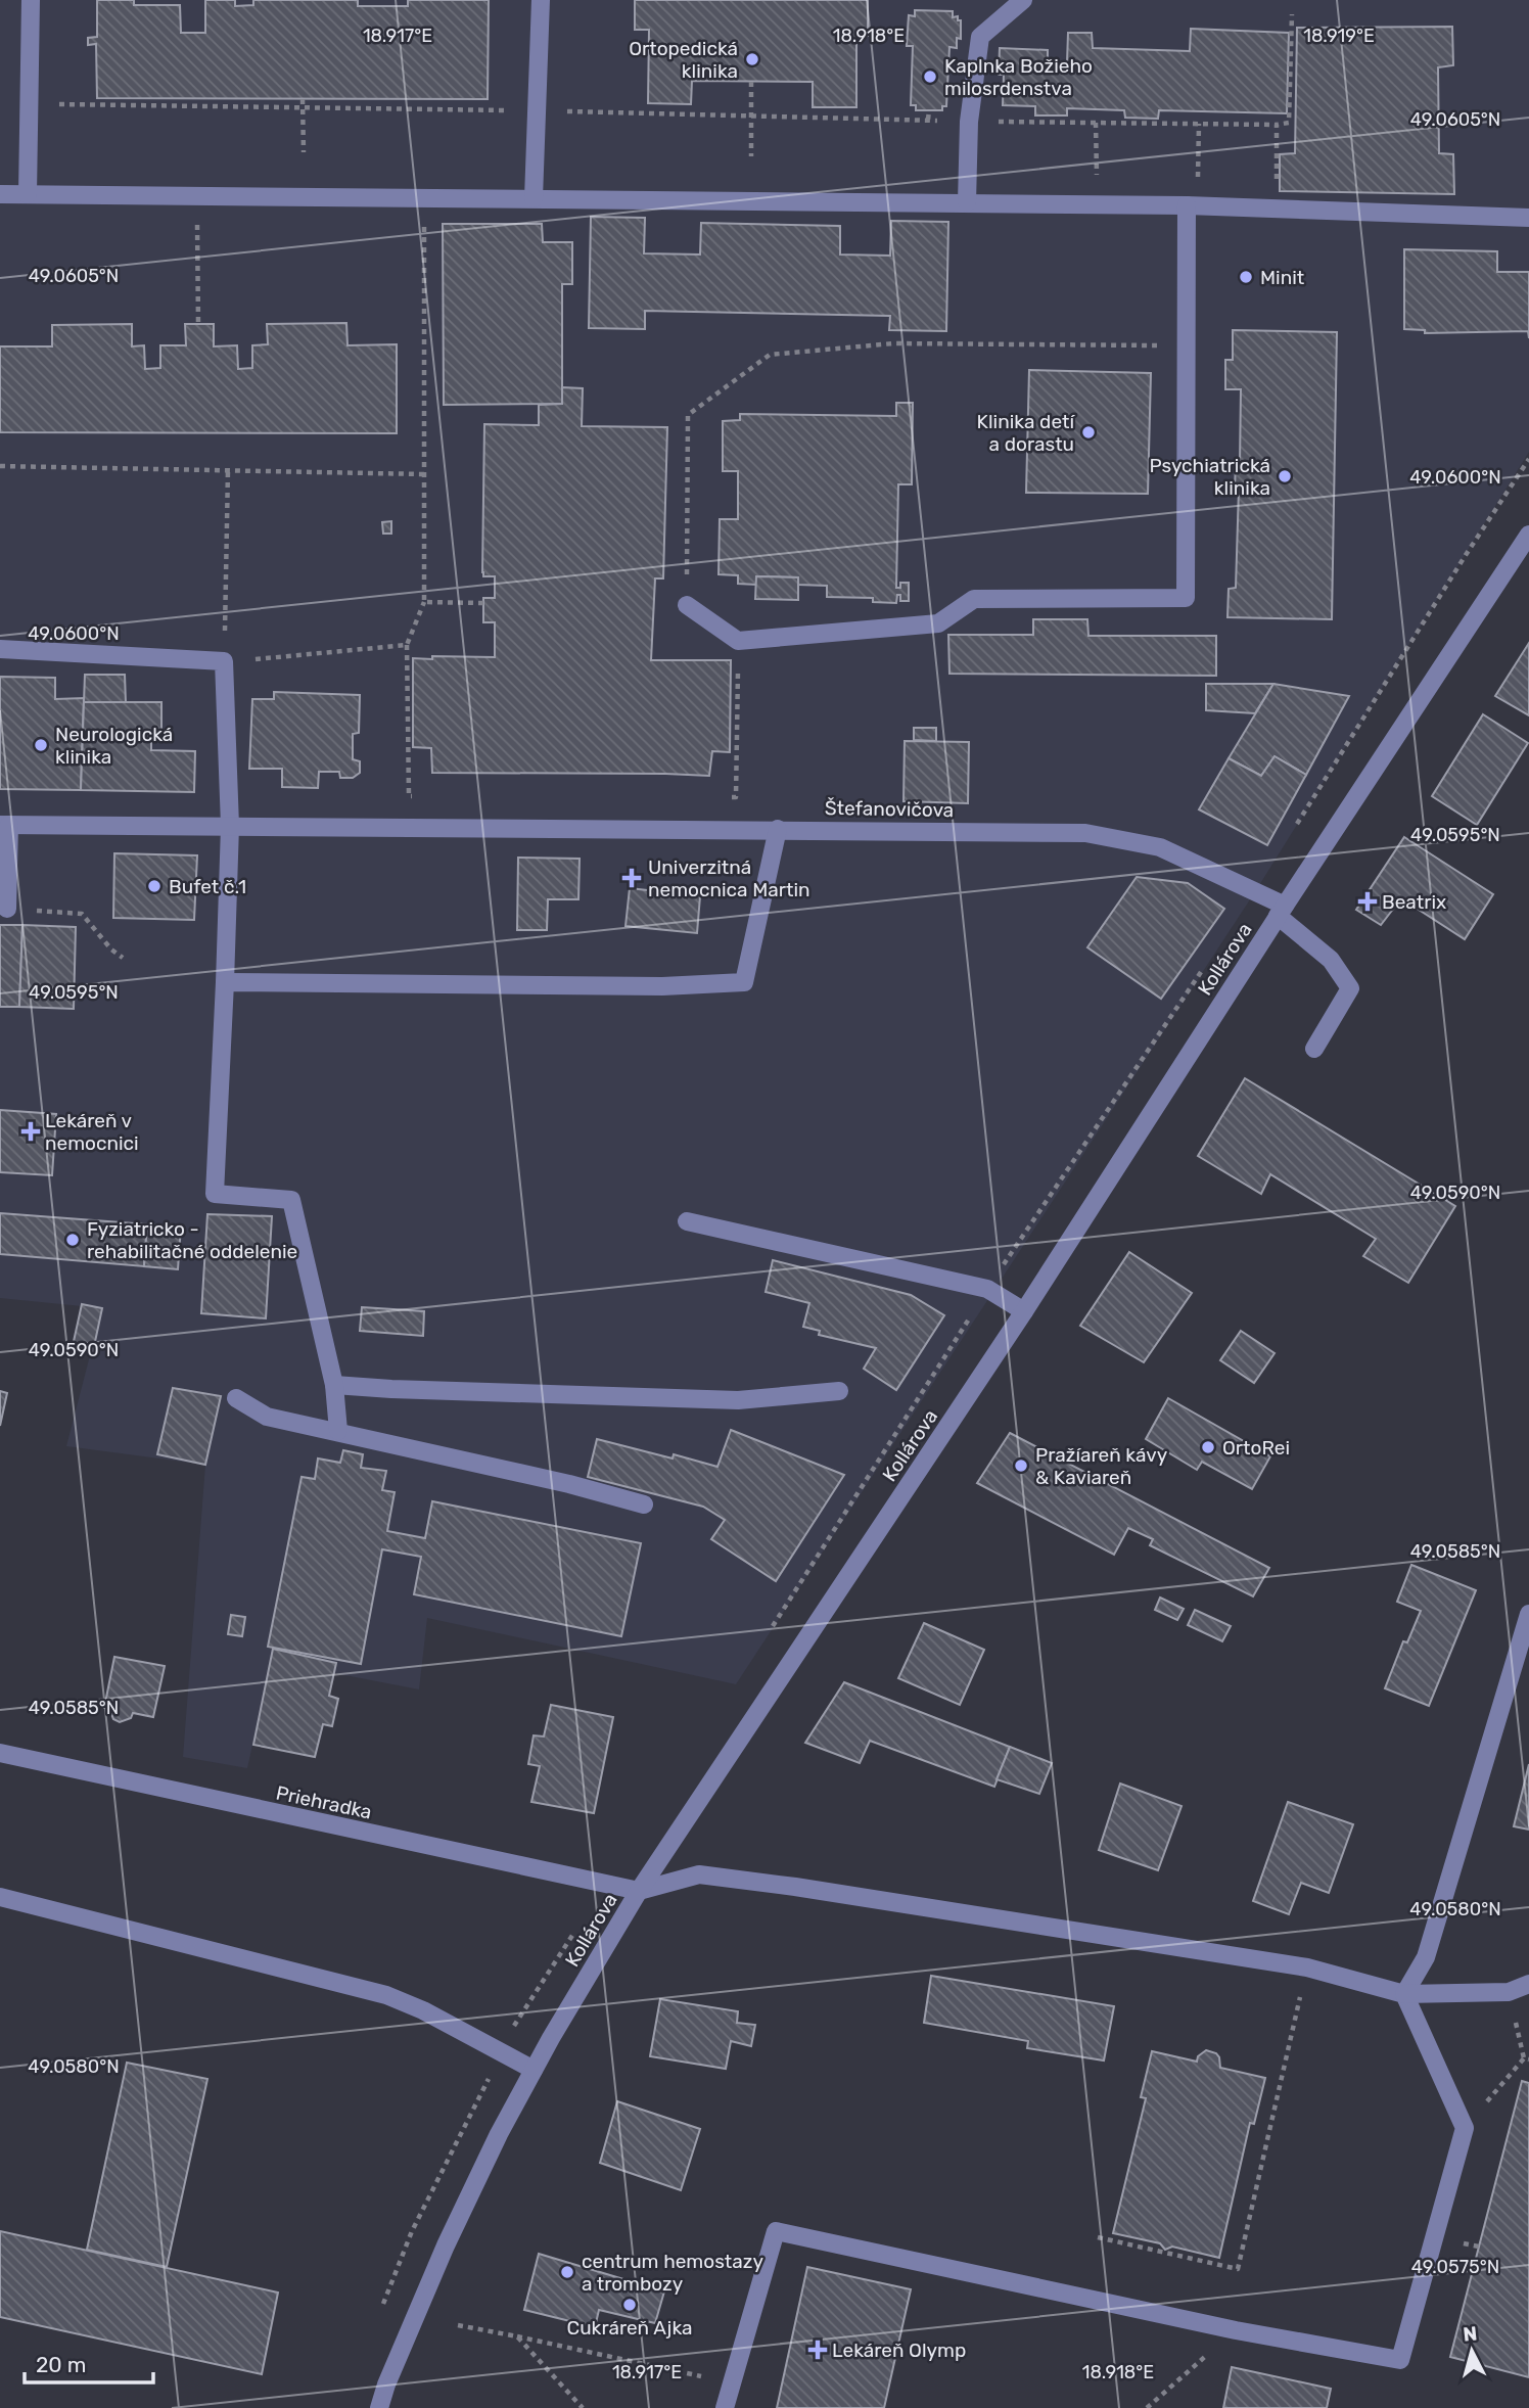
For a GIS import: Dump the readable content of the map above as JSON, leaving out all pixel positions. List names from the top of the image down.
{
  "streets": {
    "street": ["Štefanovičova", "Kollárova", "Priehradka"]
  },
  "crossings": [
    ["Štefanovičova", "Kollárova"],
    ["Kollárova", "Priehradka"]
  ],
  "places": {
    "other": [
      "Ortopedická klinika",
      "Kaplnka Božieho milosrdenstva",
      "Minit",
      "Klinika detí a dorastu",
      "Psychiatrická klinika",
      "Neurologická klinika",
      "Bufet č.1",
      "Fyziatricko - rehabilitačné oddelenie",
      "OrtoRei",
      "Pražíareň kávy & Kaviareň",
      "centrum hemostazy a trombozy",
      "Cukráreň Ajka"
    ],
    "health": [
      "Univerzitná nemocnica Martin",
      "Beatrix",
      "Lekáreň v nemocnici",
      "Lekáreň Olymp"
    ]
  },
  "scale_bar": "20 m",
  "north": "top",
  "coordinates": [
    "18.917°E",
    "18.918°E",
    "18.919°E",
    "49.0605°N",
    "49.0600°N",
    "49.0595°N",
    "49.0590°N",
    "49.0585°N",
    "49.0580°N",
    "49.0575°N"
  ]
}
